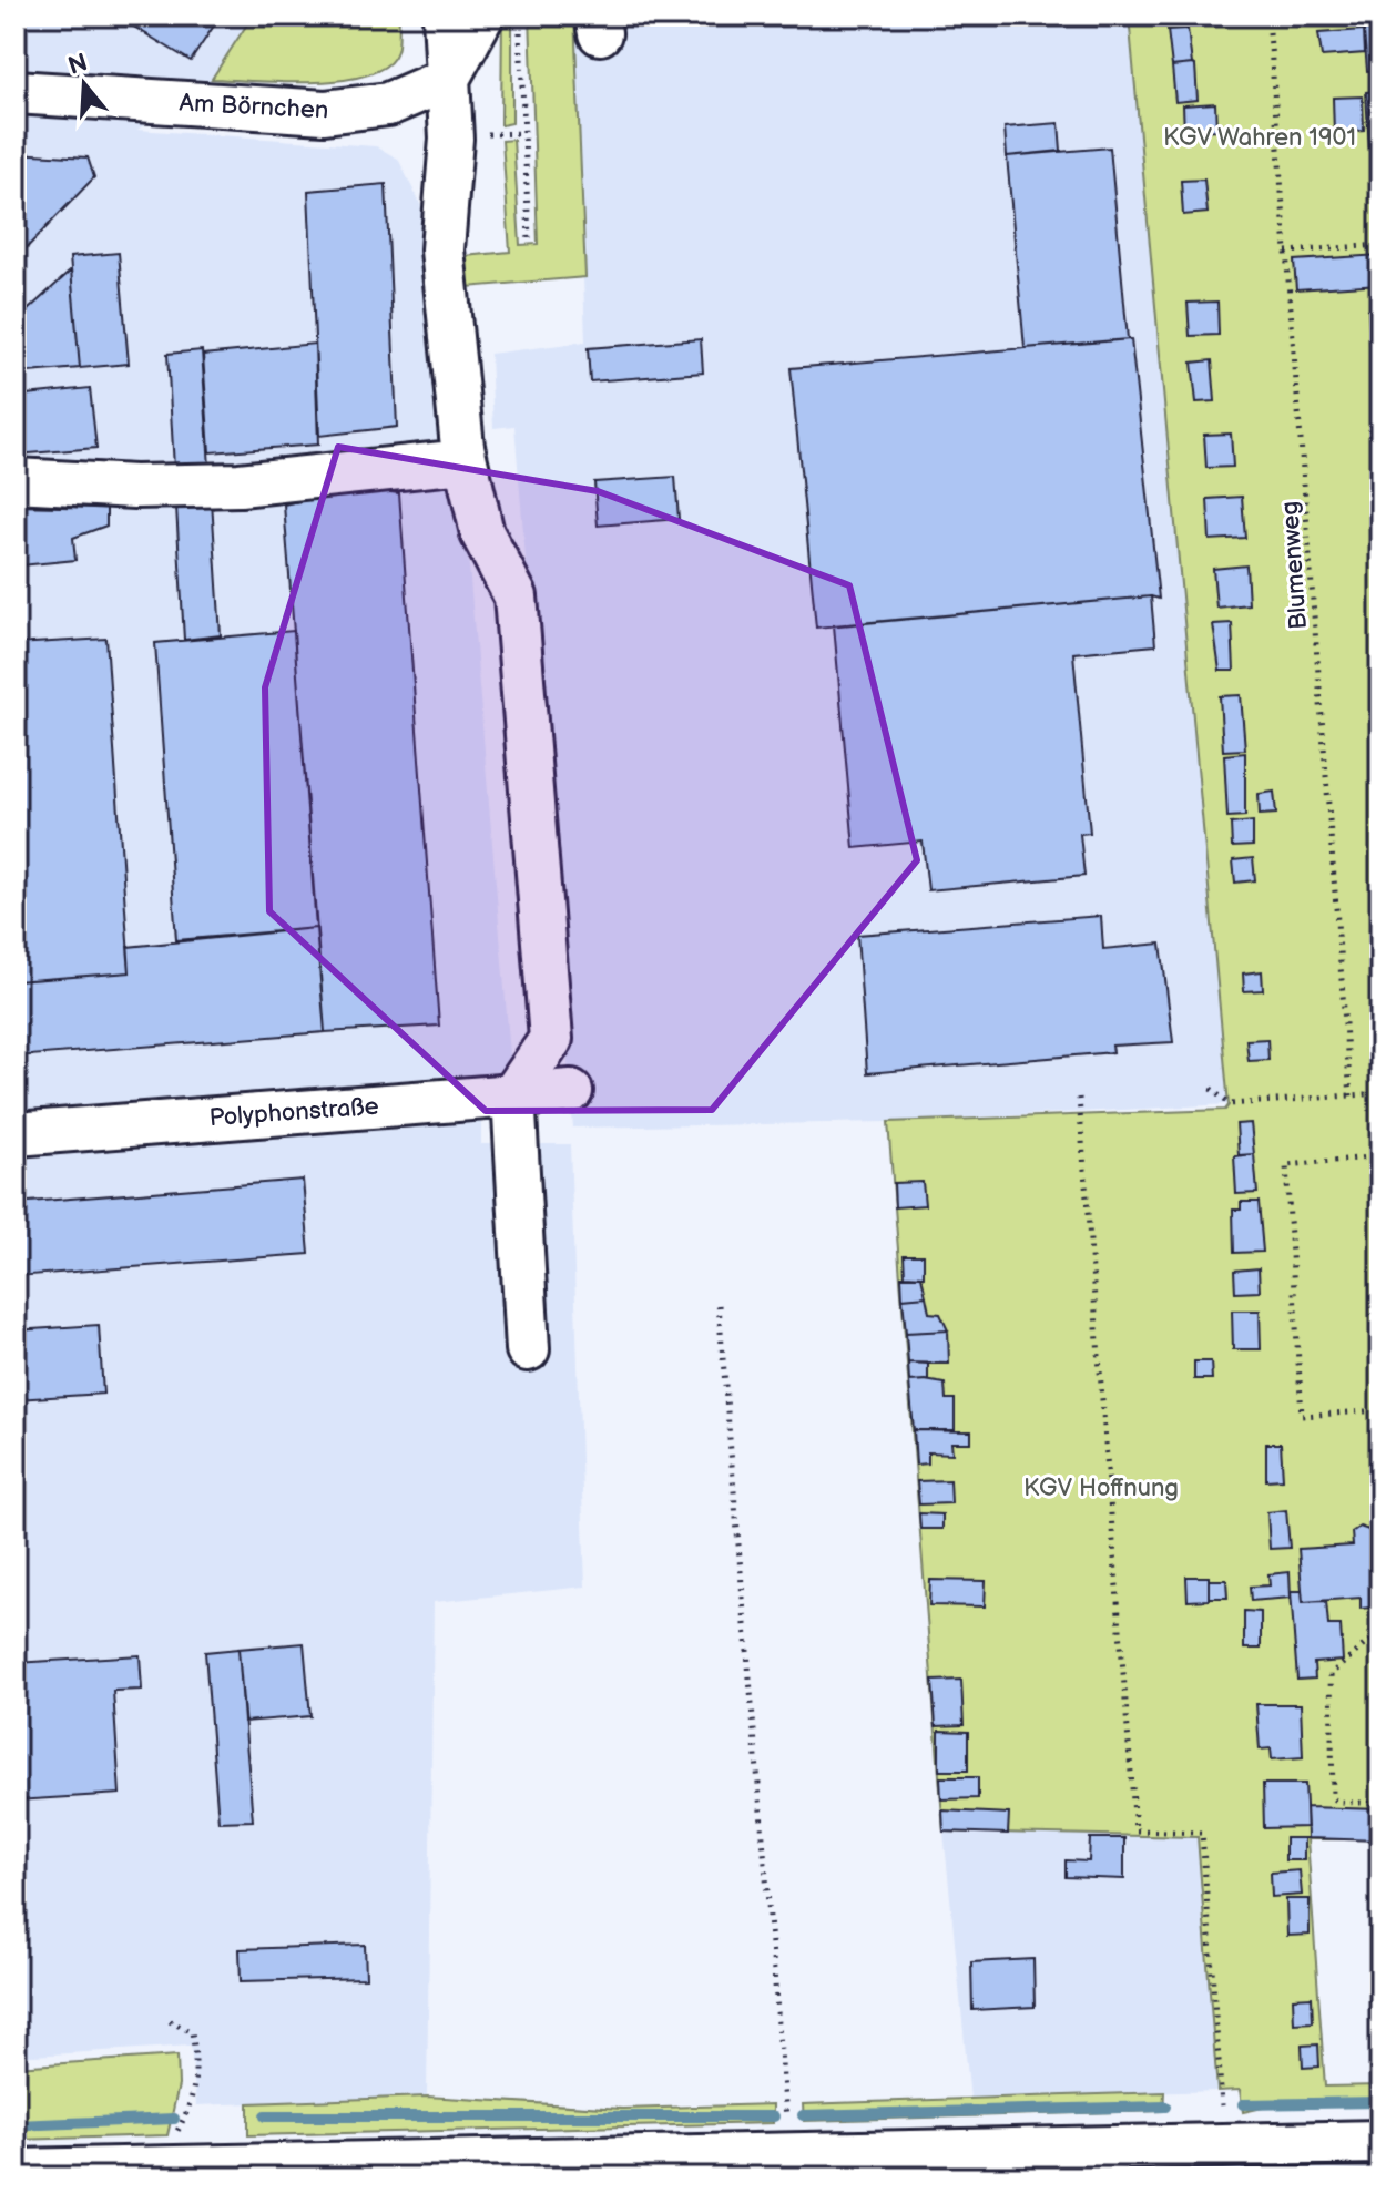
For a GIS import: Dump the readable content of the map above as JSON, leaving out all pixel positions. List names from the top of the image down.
{
  "streets": {
    "street": ["Am Börnchen", "Polyphonstraße"],
    "path": ["Blumenweg"]
  },
  "parks": ["KGV Wahren 1901", "KGV Hoffnung"],
  "north": "top"
}
